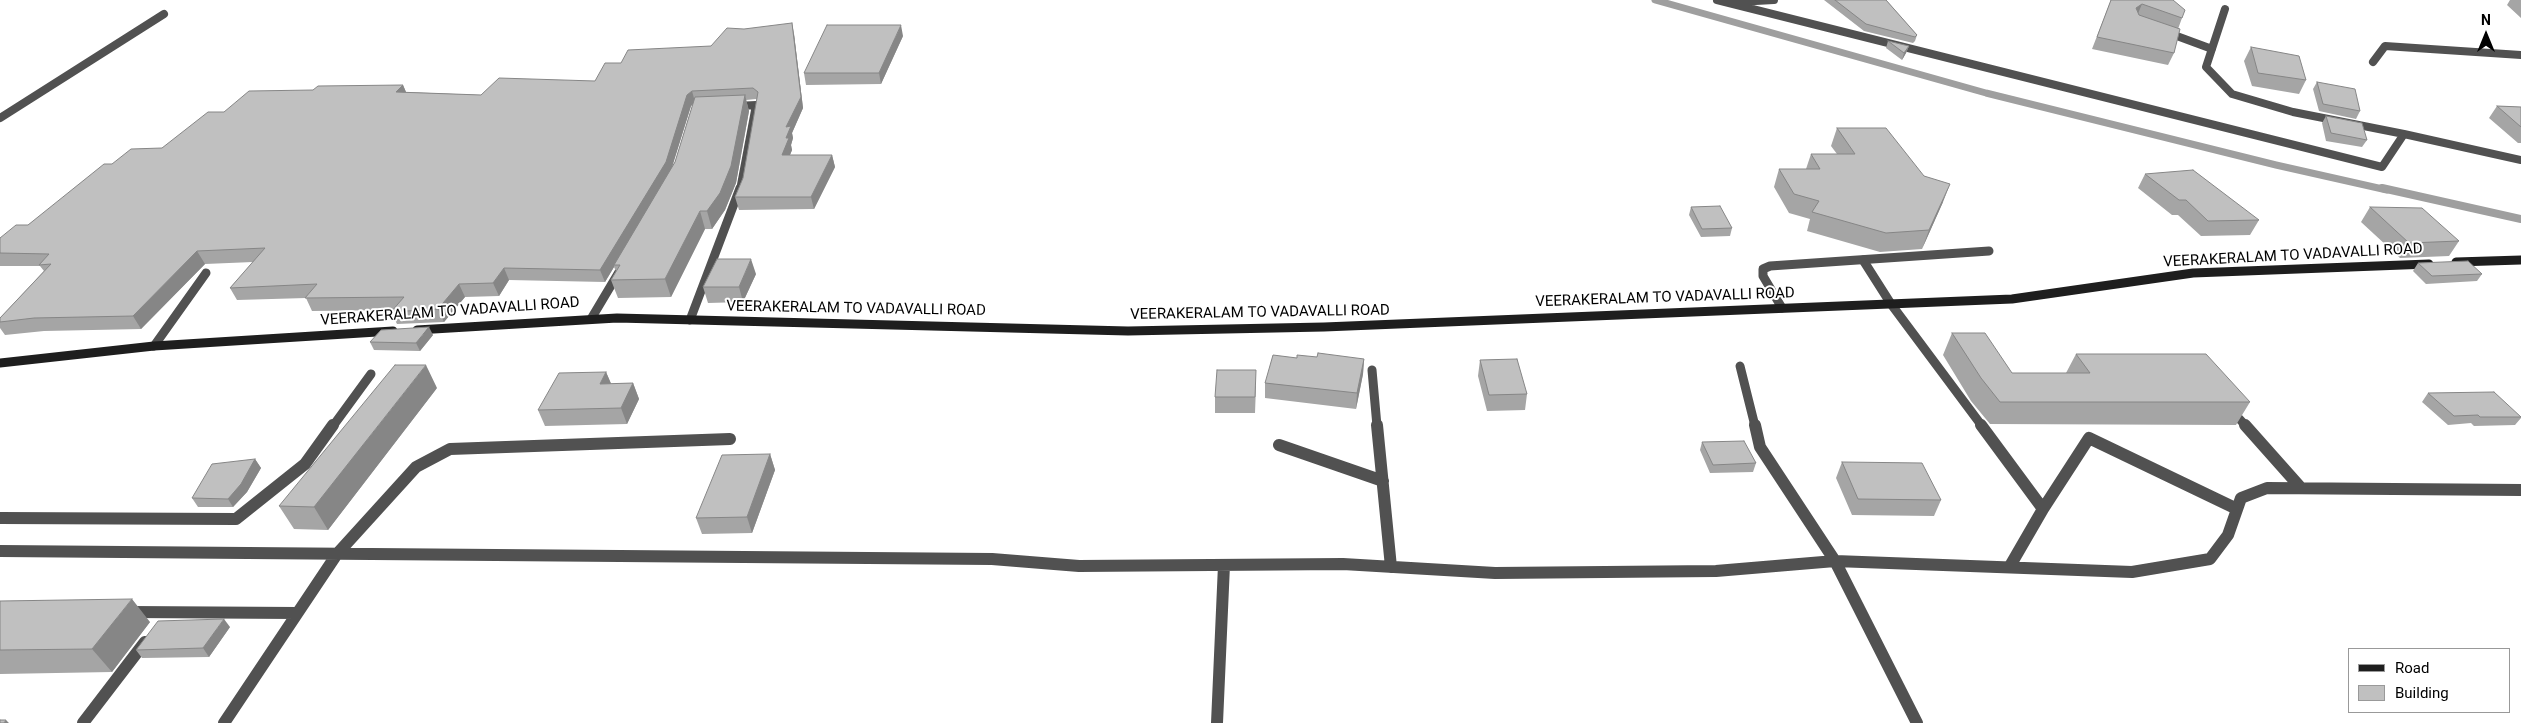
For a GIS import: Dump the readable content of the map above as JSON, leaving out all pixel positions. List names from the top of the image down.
{
  "streets": {
    "street": ["VEERAKERALAM TO VADAVALLI ROAD"]
  },
  "legend": ["Road", "Building"],
  "north": "top"
}
